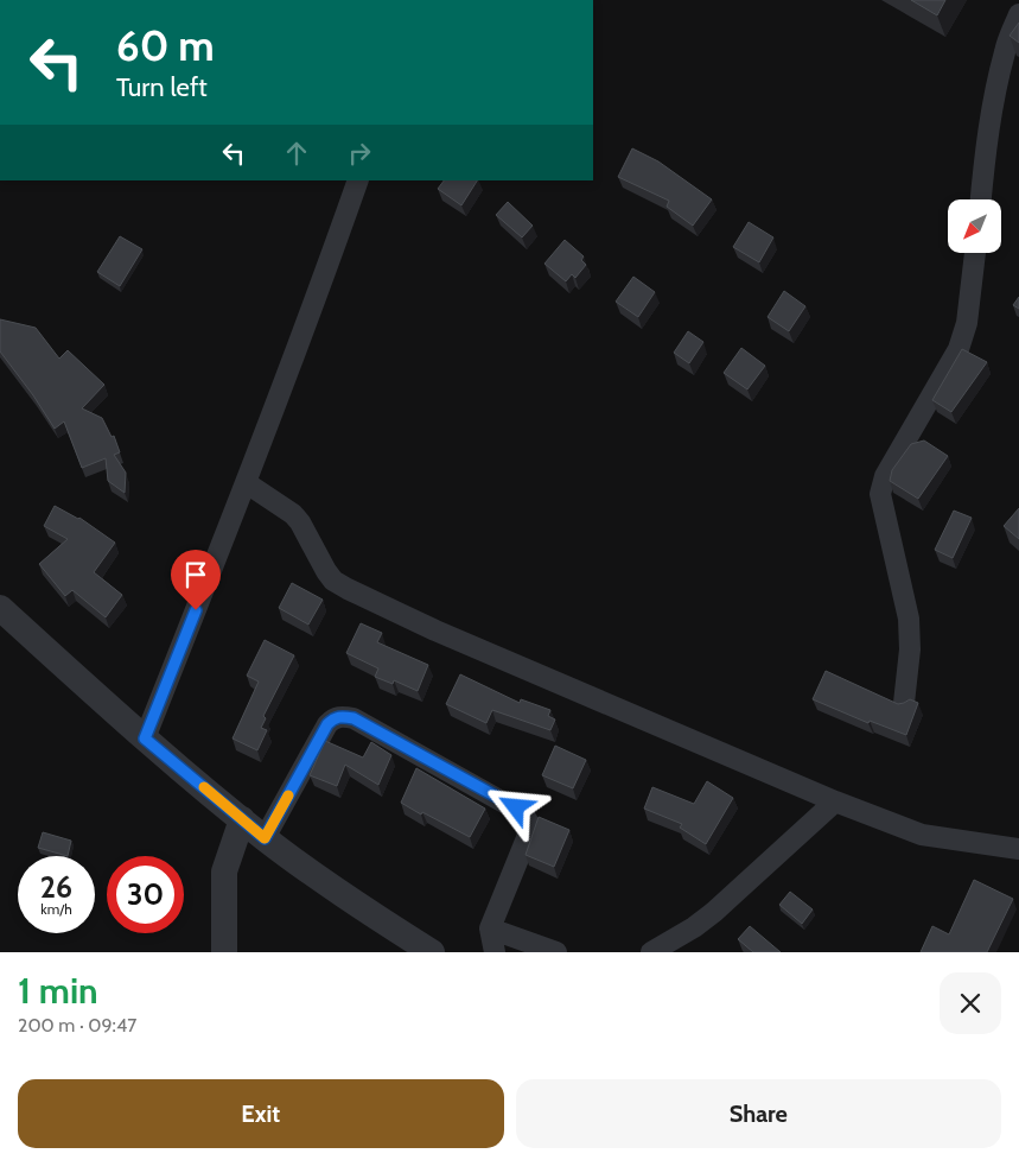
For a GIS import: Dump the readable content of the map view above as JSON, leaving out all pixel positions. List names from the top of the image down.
{
  "north": "bottom left",
  "page": {
    "turn": ["60 m", "Turn left"],
    "speed": "26 km/h",
    "limit": "30",
    "heading": ["1 min", "200 m · 09:47"],
    "buttons": ["Exit", "Share"]
  }
}
